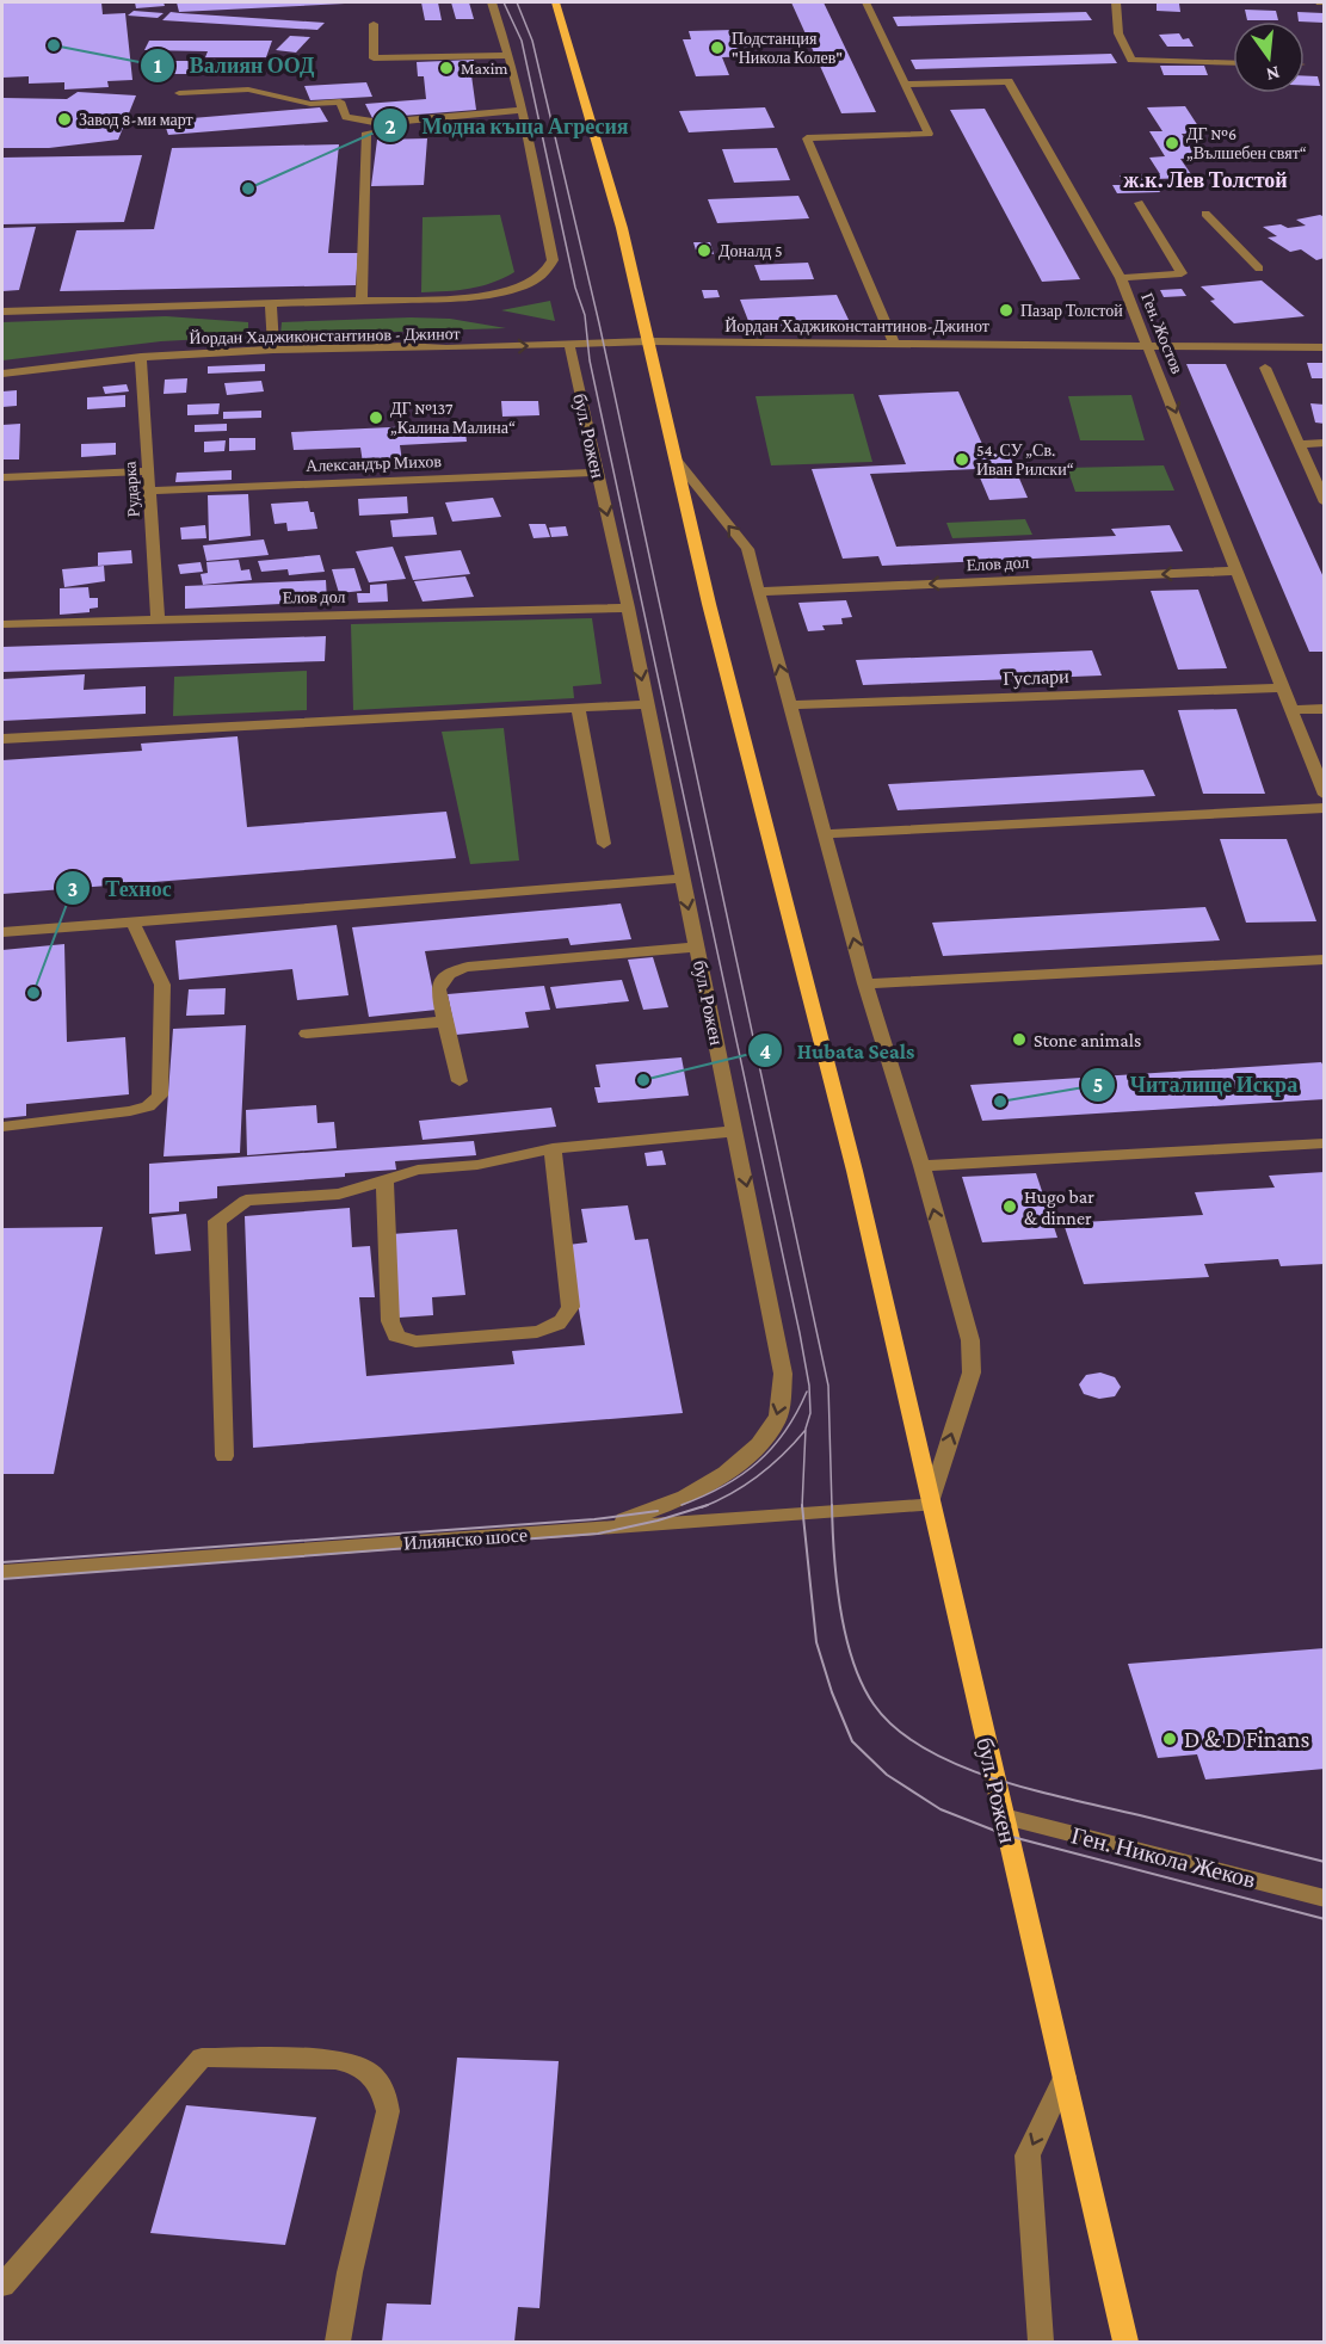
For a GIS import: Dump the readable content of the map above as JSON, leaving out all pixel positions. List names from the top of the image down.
{
  "streets": {
    "main road": ["бул. Рожен"],
    "street": [
      "Йордан Хаджиконстантинов-Джинот",
      "Ген. Жостов",
      "Йордан Хаджиконстантинов - Джинот",
      "Александър Михов",
      "Рударка",
      "Елов дол",
      "Гуслари",
      "Илиянско шосе",
      "Ген. Никола Жеков"
    ]
  },
  "crossings": [
    ["Йордан Хаджиконстантинов-Джинот", "Ген. Жостов"],
    ["Йордан Хаджиконстантинов-Джинот", "Йордан Хаджиконстантинов - Джинот"],
    ["Йордан Хаджиконстантинов-Джинот", "бул. Рожен"],
    ["Ген. Жостов", "Елов дол"],
    ["Ген. Жостов", "Гуслари"],
    ["Йордан Хаджиконстантинов - Джинот", "бул. Рожен"],
    ["Йордан Хаджиконстантинов - Джинот", "Рударка"],
    ["бул. Рожен", "Александър Михов"],
    ["бул. Рожен", "Елов дол"],
    ["бул. Рожен", "Гуслари"],
    ["бул. Рожен", "Илиянско шосе"],
    ["бул. Рожен", "Ген. Никола Жеков"],
    ["Александър Михов", "Рударка"],
    ["Рударка", "Елов дол"]
  ],
  "one_way": ["Елов дол"],
  "districts": ["ж.к. Лев Толстой"],
  "places": [
    "Валиян ООД",
    "Подстанция \"Никола Колев\"",
    "Maxim",
    "Завод 8-ми март",
    "ДГ №6 „Вълшебен свят“",
    "Модна къща Агресия",
    "Доналд 5",
    "Пазар Толстой",
    "ДГ №137 „Калина Малина“",
    "54. СУ „Св. Иван Рилски“",
    "Технос",
    "Stone animals",
    "Hubata Seals",
    "Читалище Искра",
    "Hugo bar & dinner",
    "D & D Finans"
  ],
  "north": "bottom"
}
